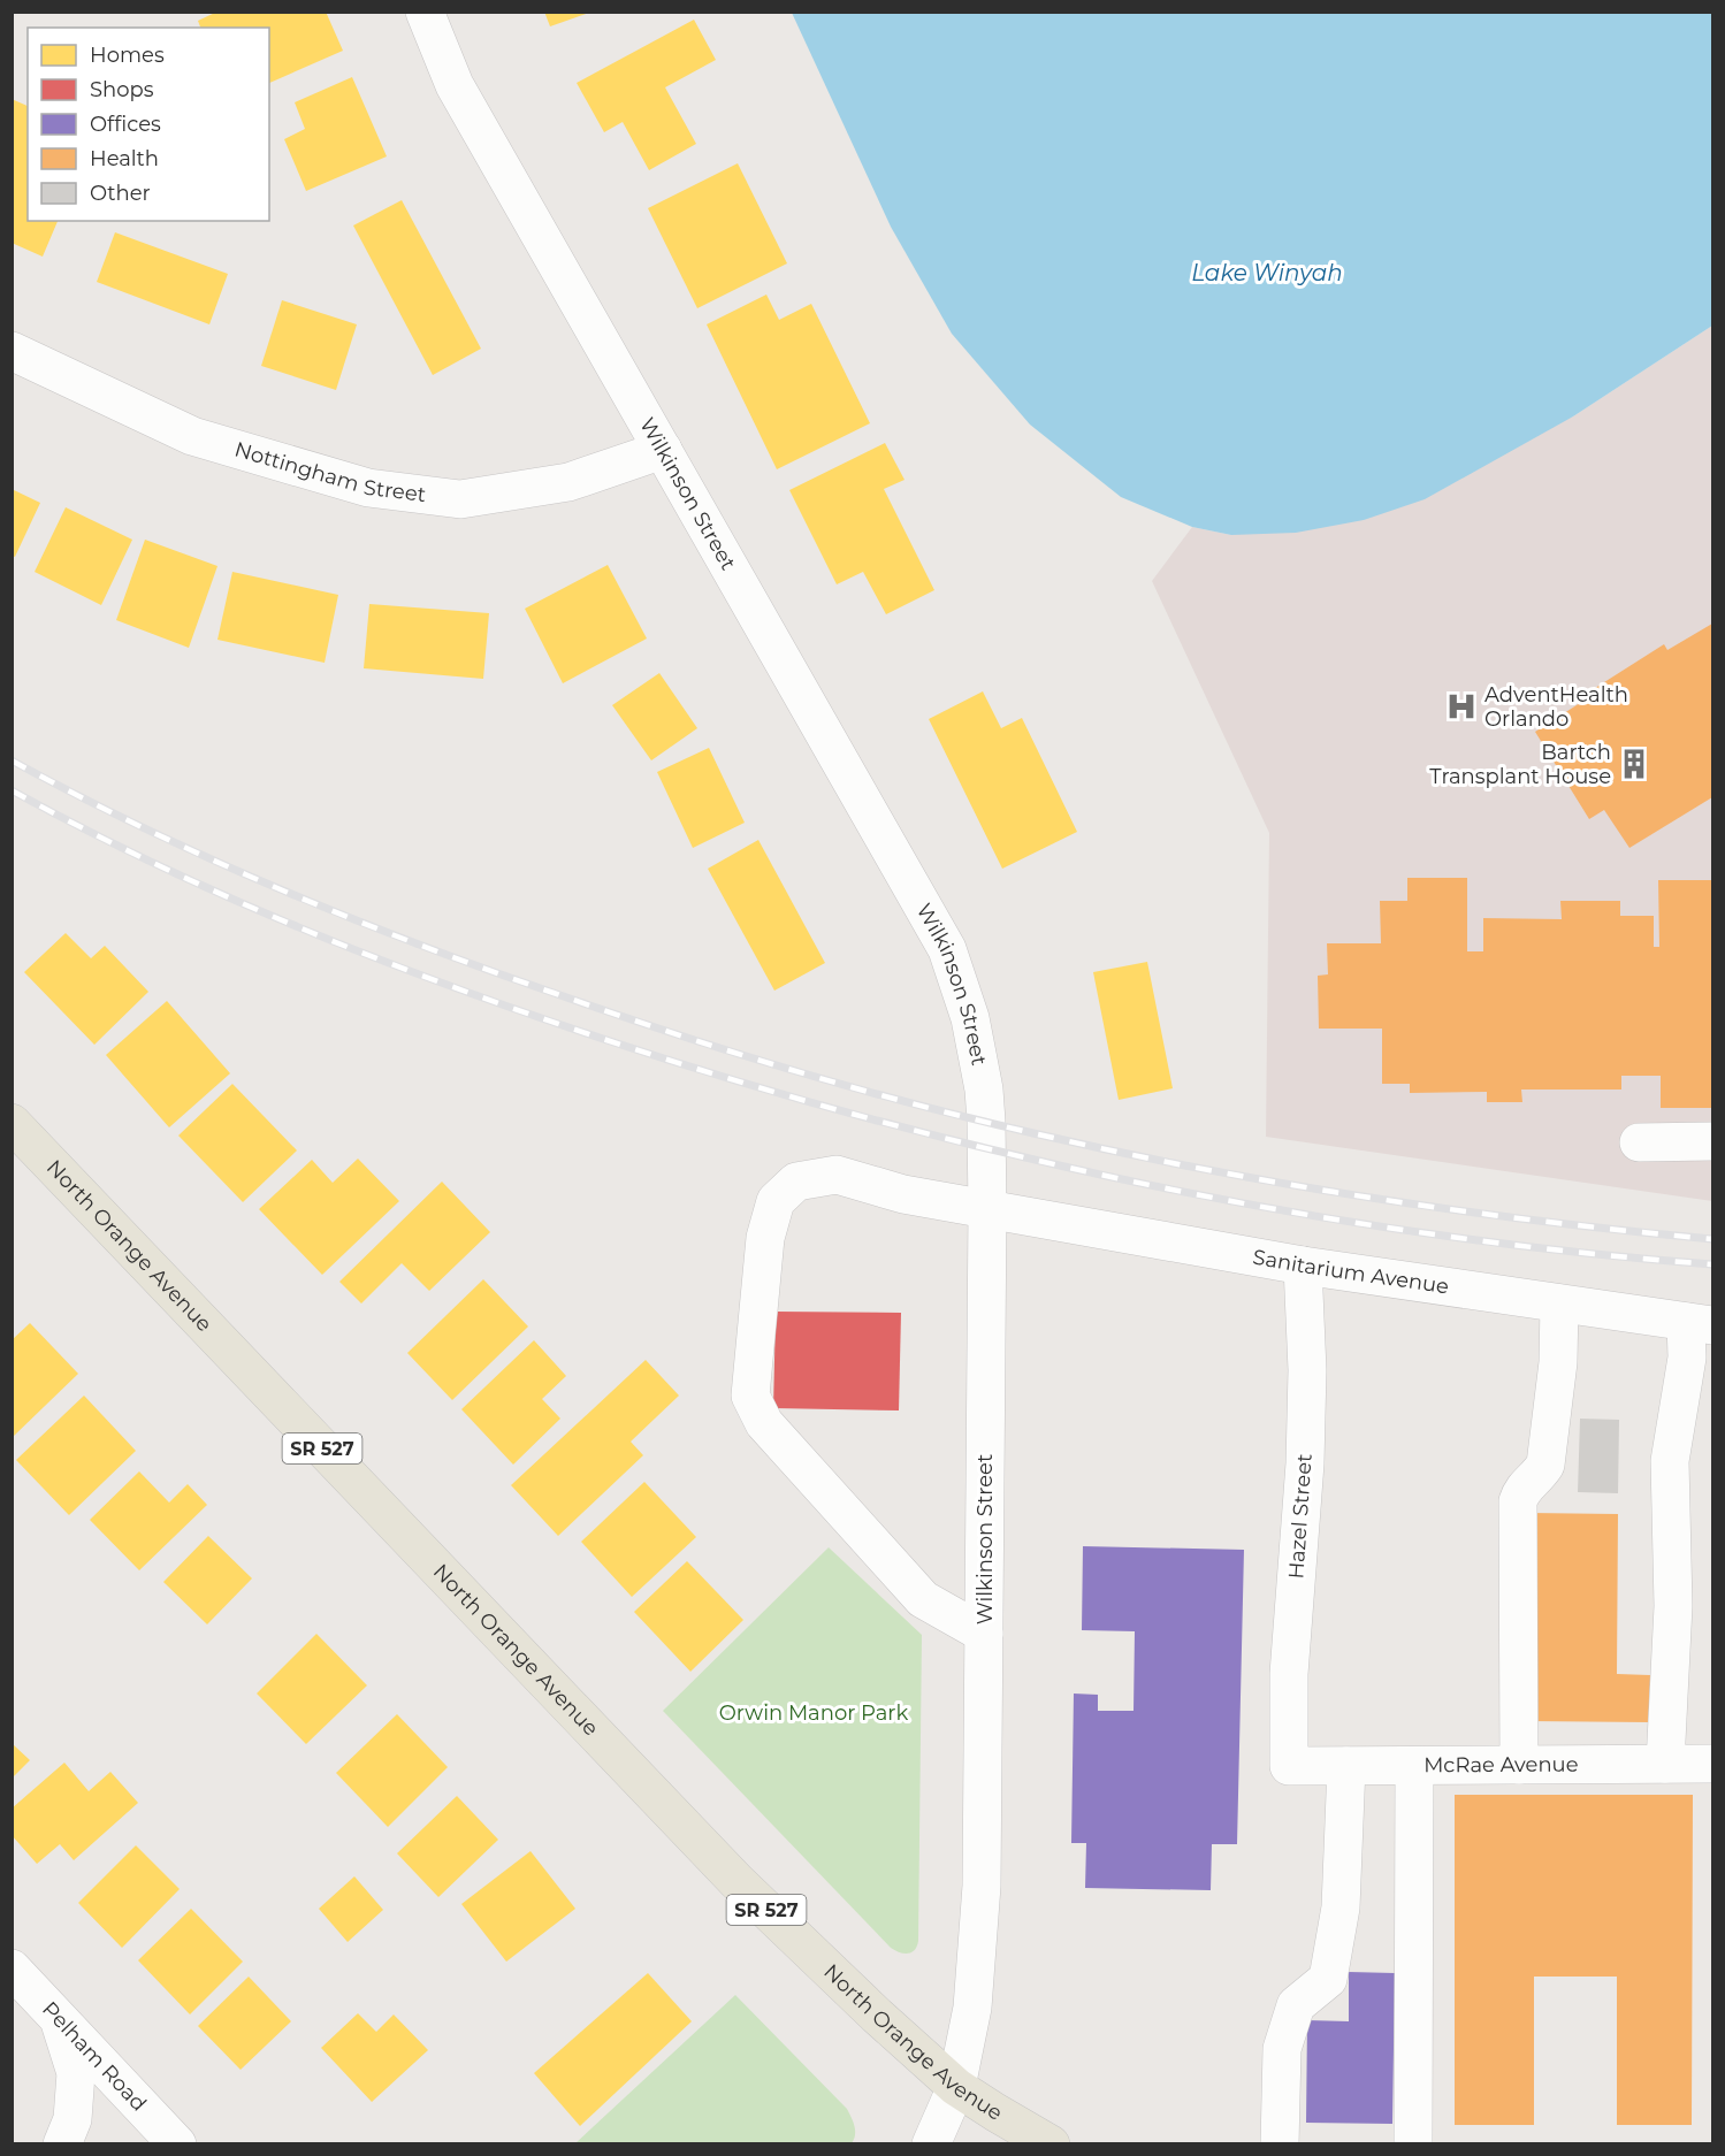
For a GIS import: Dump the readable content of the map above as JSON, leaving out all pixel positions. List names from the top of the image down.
{
  "streets": {
    "main road": ["North Orange Avenue", "SR 527"],
    "street": [
      "Nottingham Street",
      "Wilkinson Street",
      "Sanitarium Avenue",
      "Hazel Street",
      "McRae Avenue",
      "Pelham Road"
    ]
  },
  "crossings": [
    ["Nottingham Street", "Wilkinson Street"],
    ["Wilkinson Street", "North Orange Avenue"],
    ["Wilkinson Street", "Sanitarium Avenue"],
    ["Sanitarium Avenue", "Hazel Street"],
    ["Hazel Street", "McRae Avenue"]
  ],
  "water": ["Lake Winyah"],
  "parks": ["Orwin Manor Park"],
  "places": {
    "hospital": ["AdventHealth Orlando"],
    "building": ["Bartch Transplant House"]
  },
  "legend": [
    "Homes",
    "Shops",
    "Offices",
    "Health",
    "Other"
  ]
}
